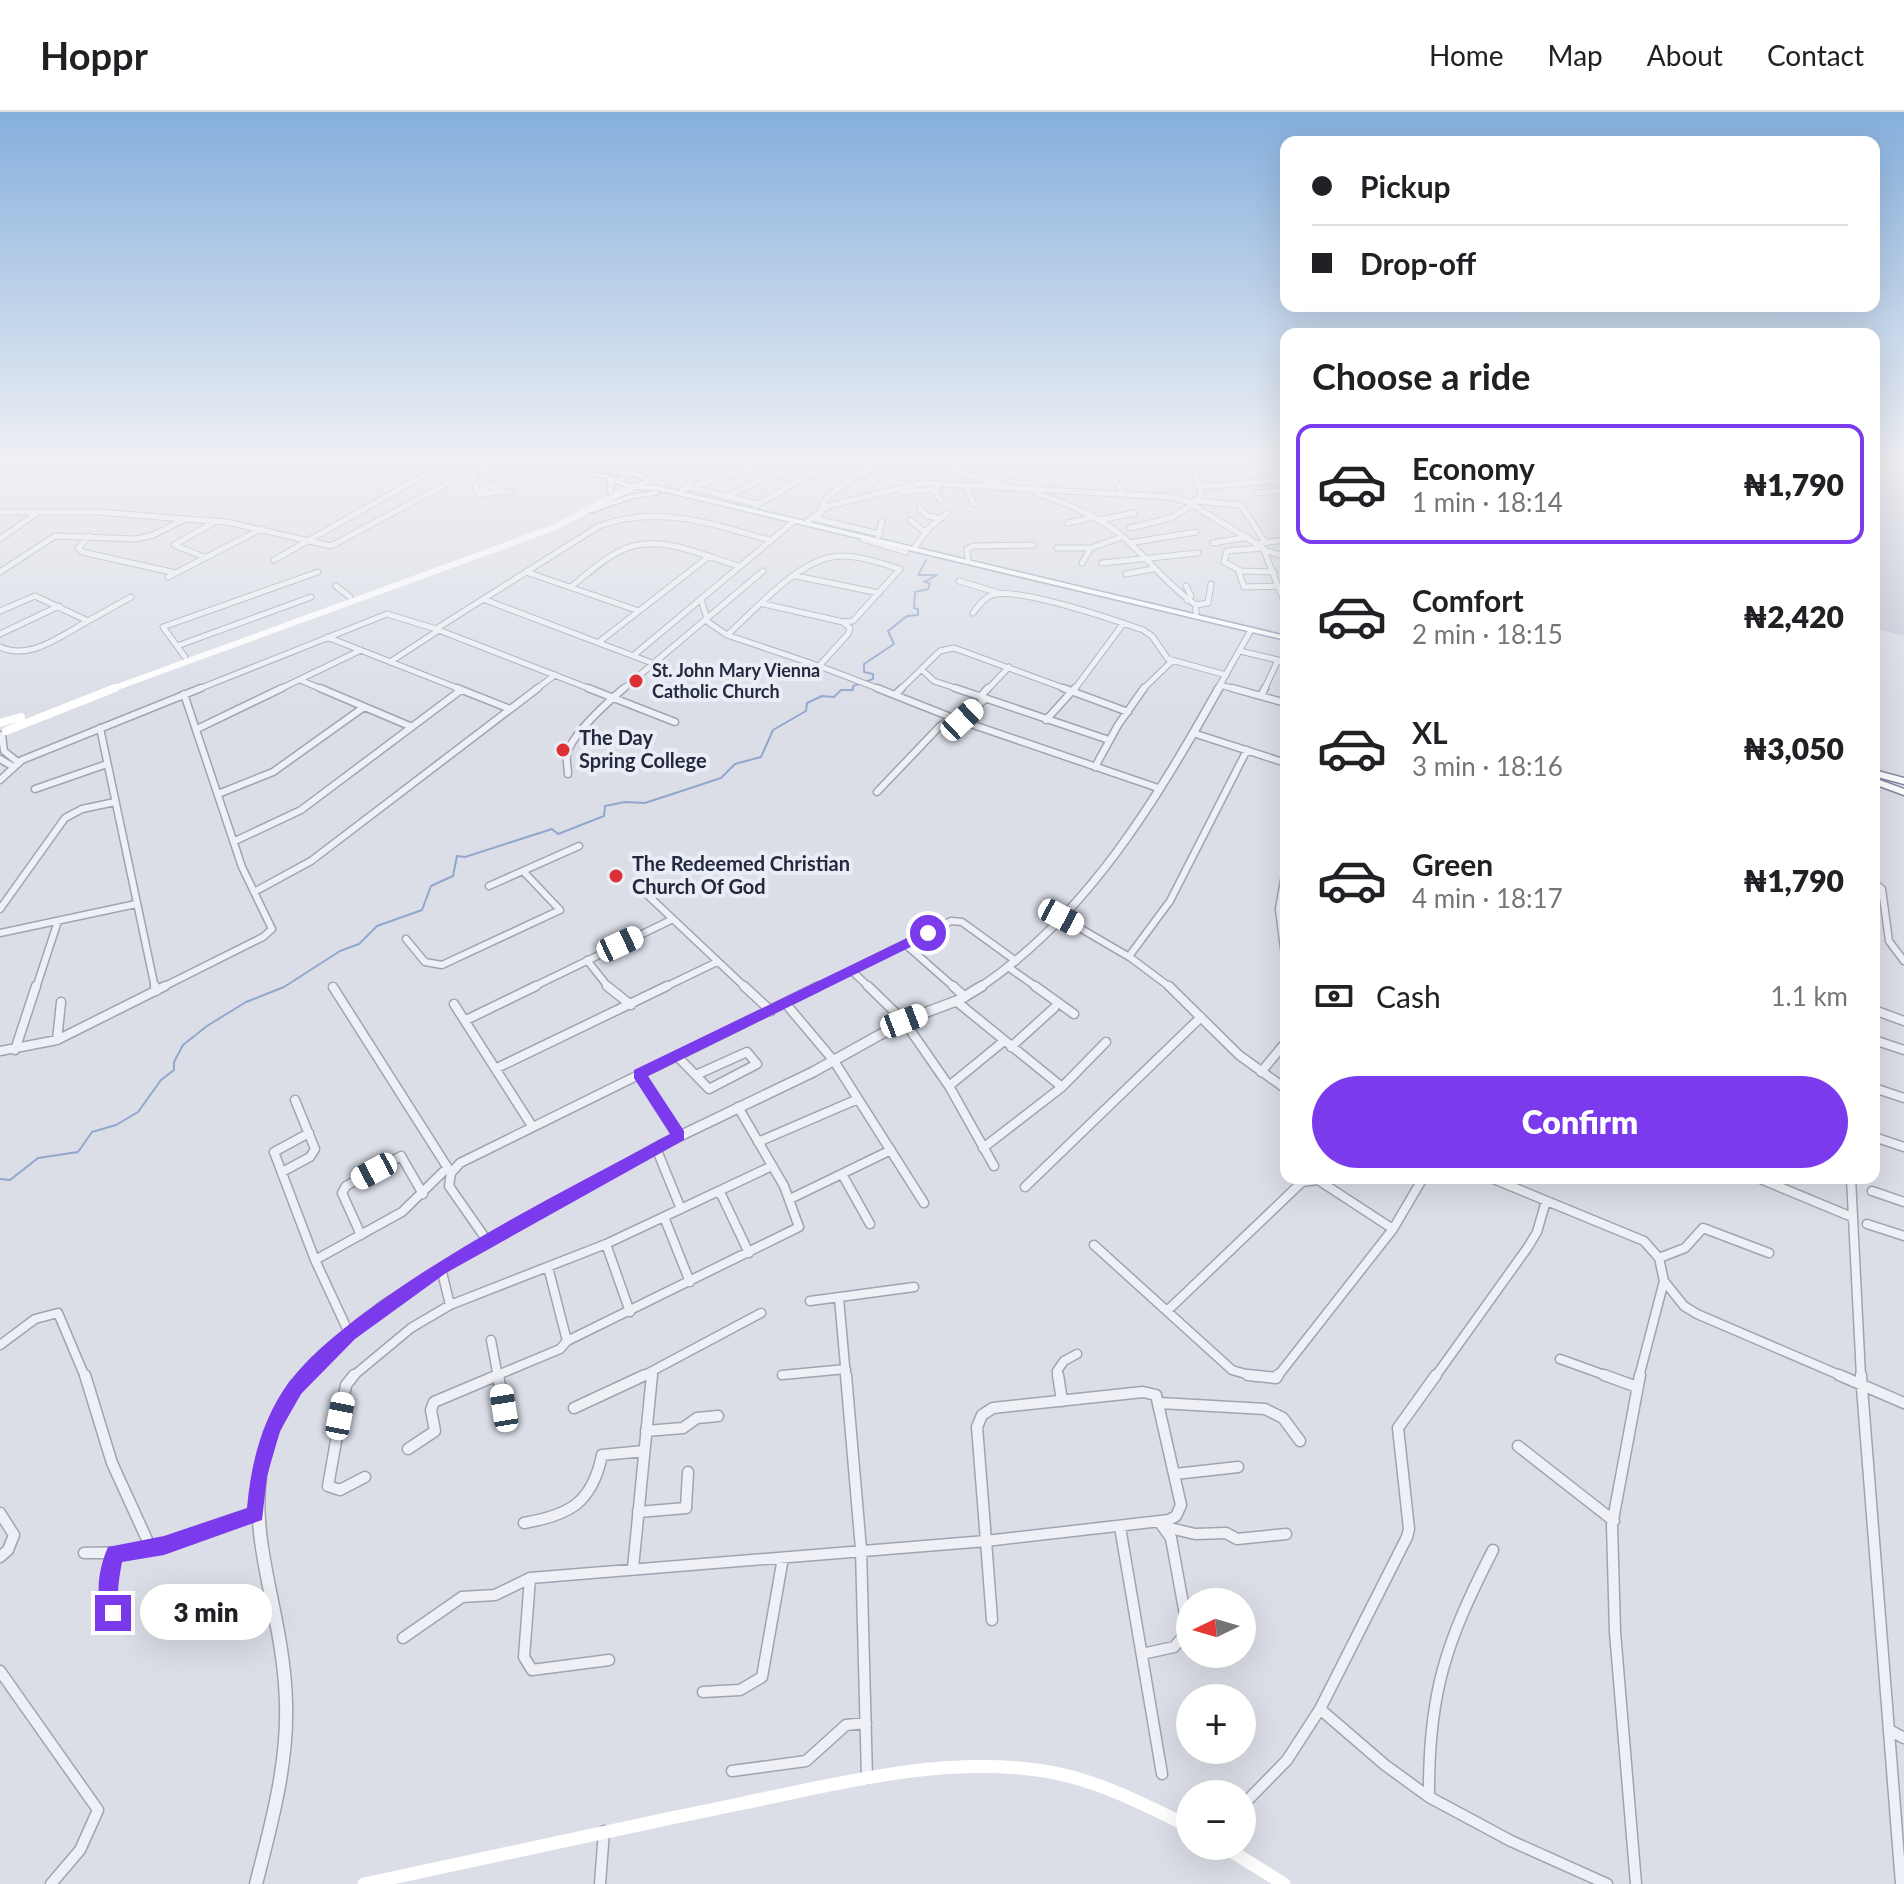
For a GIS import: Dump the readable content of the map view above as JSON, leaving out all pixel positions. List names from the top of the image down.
{
  "places": ["St. John Mary Vienna Catholic Church", "The Day Spring College", "The Redeemed Christian Church Of God"],
  "north": "left",
  "page": {
    "header": "Hoppr",
    "nav": [
      "Home",
      "Map",
      "About",
      "Contact"
    ],
    "banner": ["Pickup", "Drop-off"],
    "heading": "Choose a ride",
    "list": [
      {
        "name": "Economy",
        "note": "1 min · 18:14",
        "value": "₦1,790"
      },
      {
        "name": "Comfort",
        "note": "2 min · 18:15",
        "value": "₦2,420"
      },
      {
        "name": "XL",
        "note": "3 min · 18:16",
        "value": "₦3,050"
      },
      {
        "name": "Green",
        "note": "4 min · 18:17",
        "value": "₦1,790"
      }
    ],
    "pay": ["Cash", "1.1 km"],
    "buttons": "Confirm",
    "bubble": "3 min",
    "map_buttons": ["+", "−"]
  }
}
